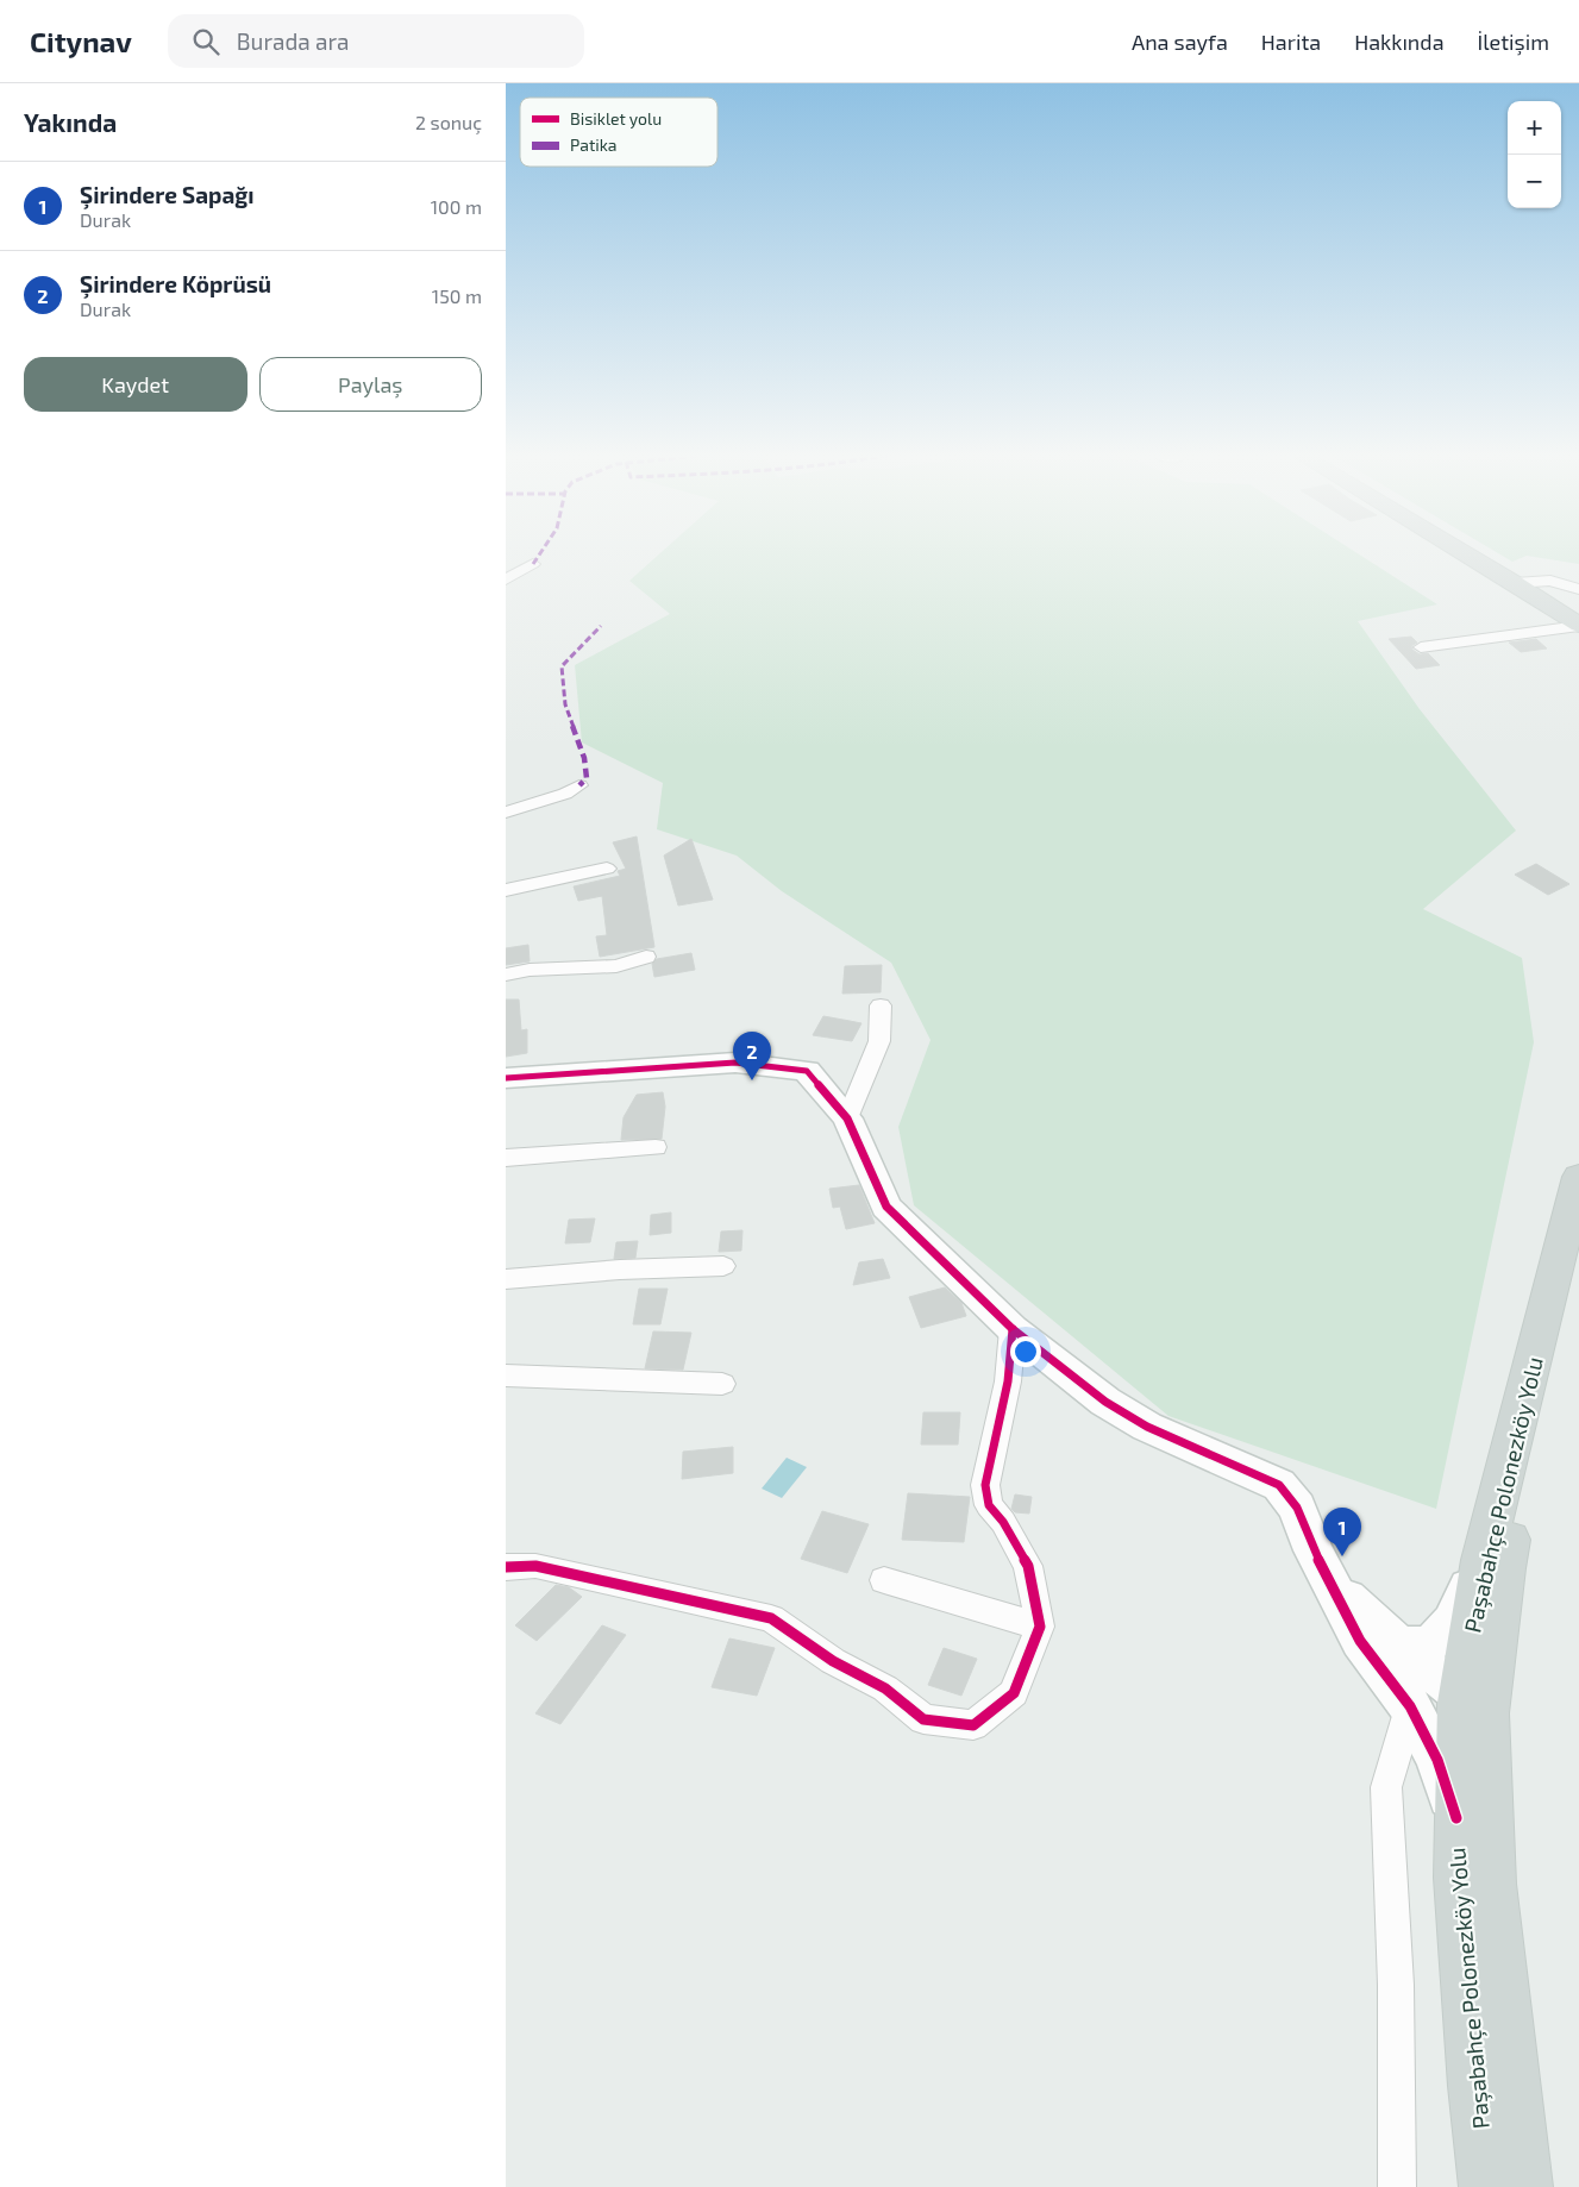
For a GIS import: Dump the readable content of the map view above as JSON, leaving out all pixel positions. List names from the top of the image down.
{
  "streets": {
    "main road": ["Paşabahçe Polonezköy Yolu"]
  },
  "legend": ["Bisiklet yolu", "Patika"],
  "page": {
    "header": "Citynav",
    "search": "Burada ara",
    "nav": [
      "Ana sayfa",
      "Harita",
      "Hakkında",
      "İletişim"
    ],
    "heading": ["Yakında", "2 sonuç"],
    "map_buttons": ["+", "−"],
    "list": [
      {
        "mark": "1",
        "name": "Şirindere Sapağı",
        "note": "Durak",
        "value": "100 m"
      },
      {
        "mark": "2",
        "name": "Şirindere Köprüsü",
        "note": "Durak",
        "value": "150 m"
      }
    ],
    "buttons": ["Kaydet", "Paylaş"],
    "pins": ["2", "1"]
  }
}
